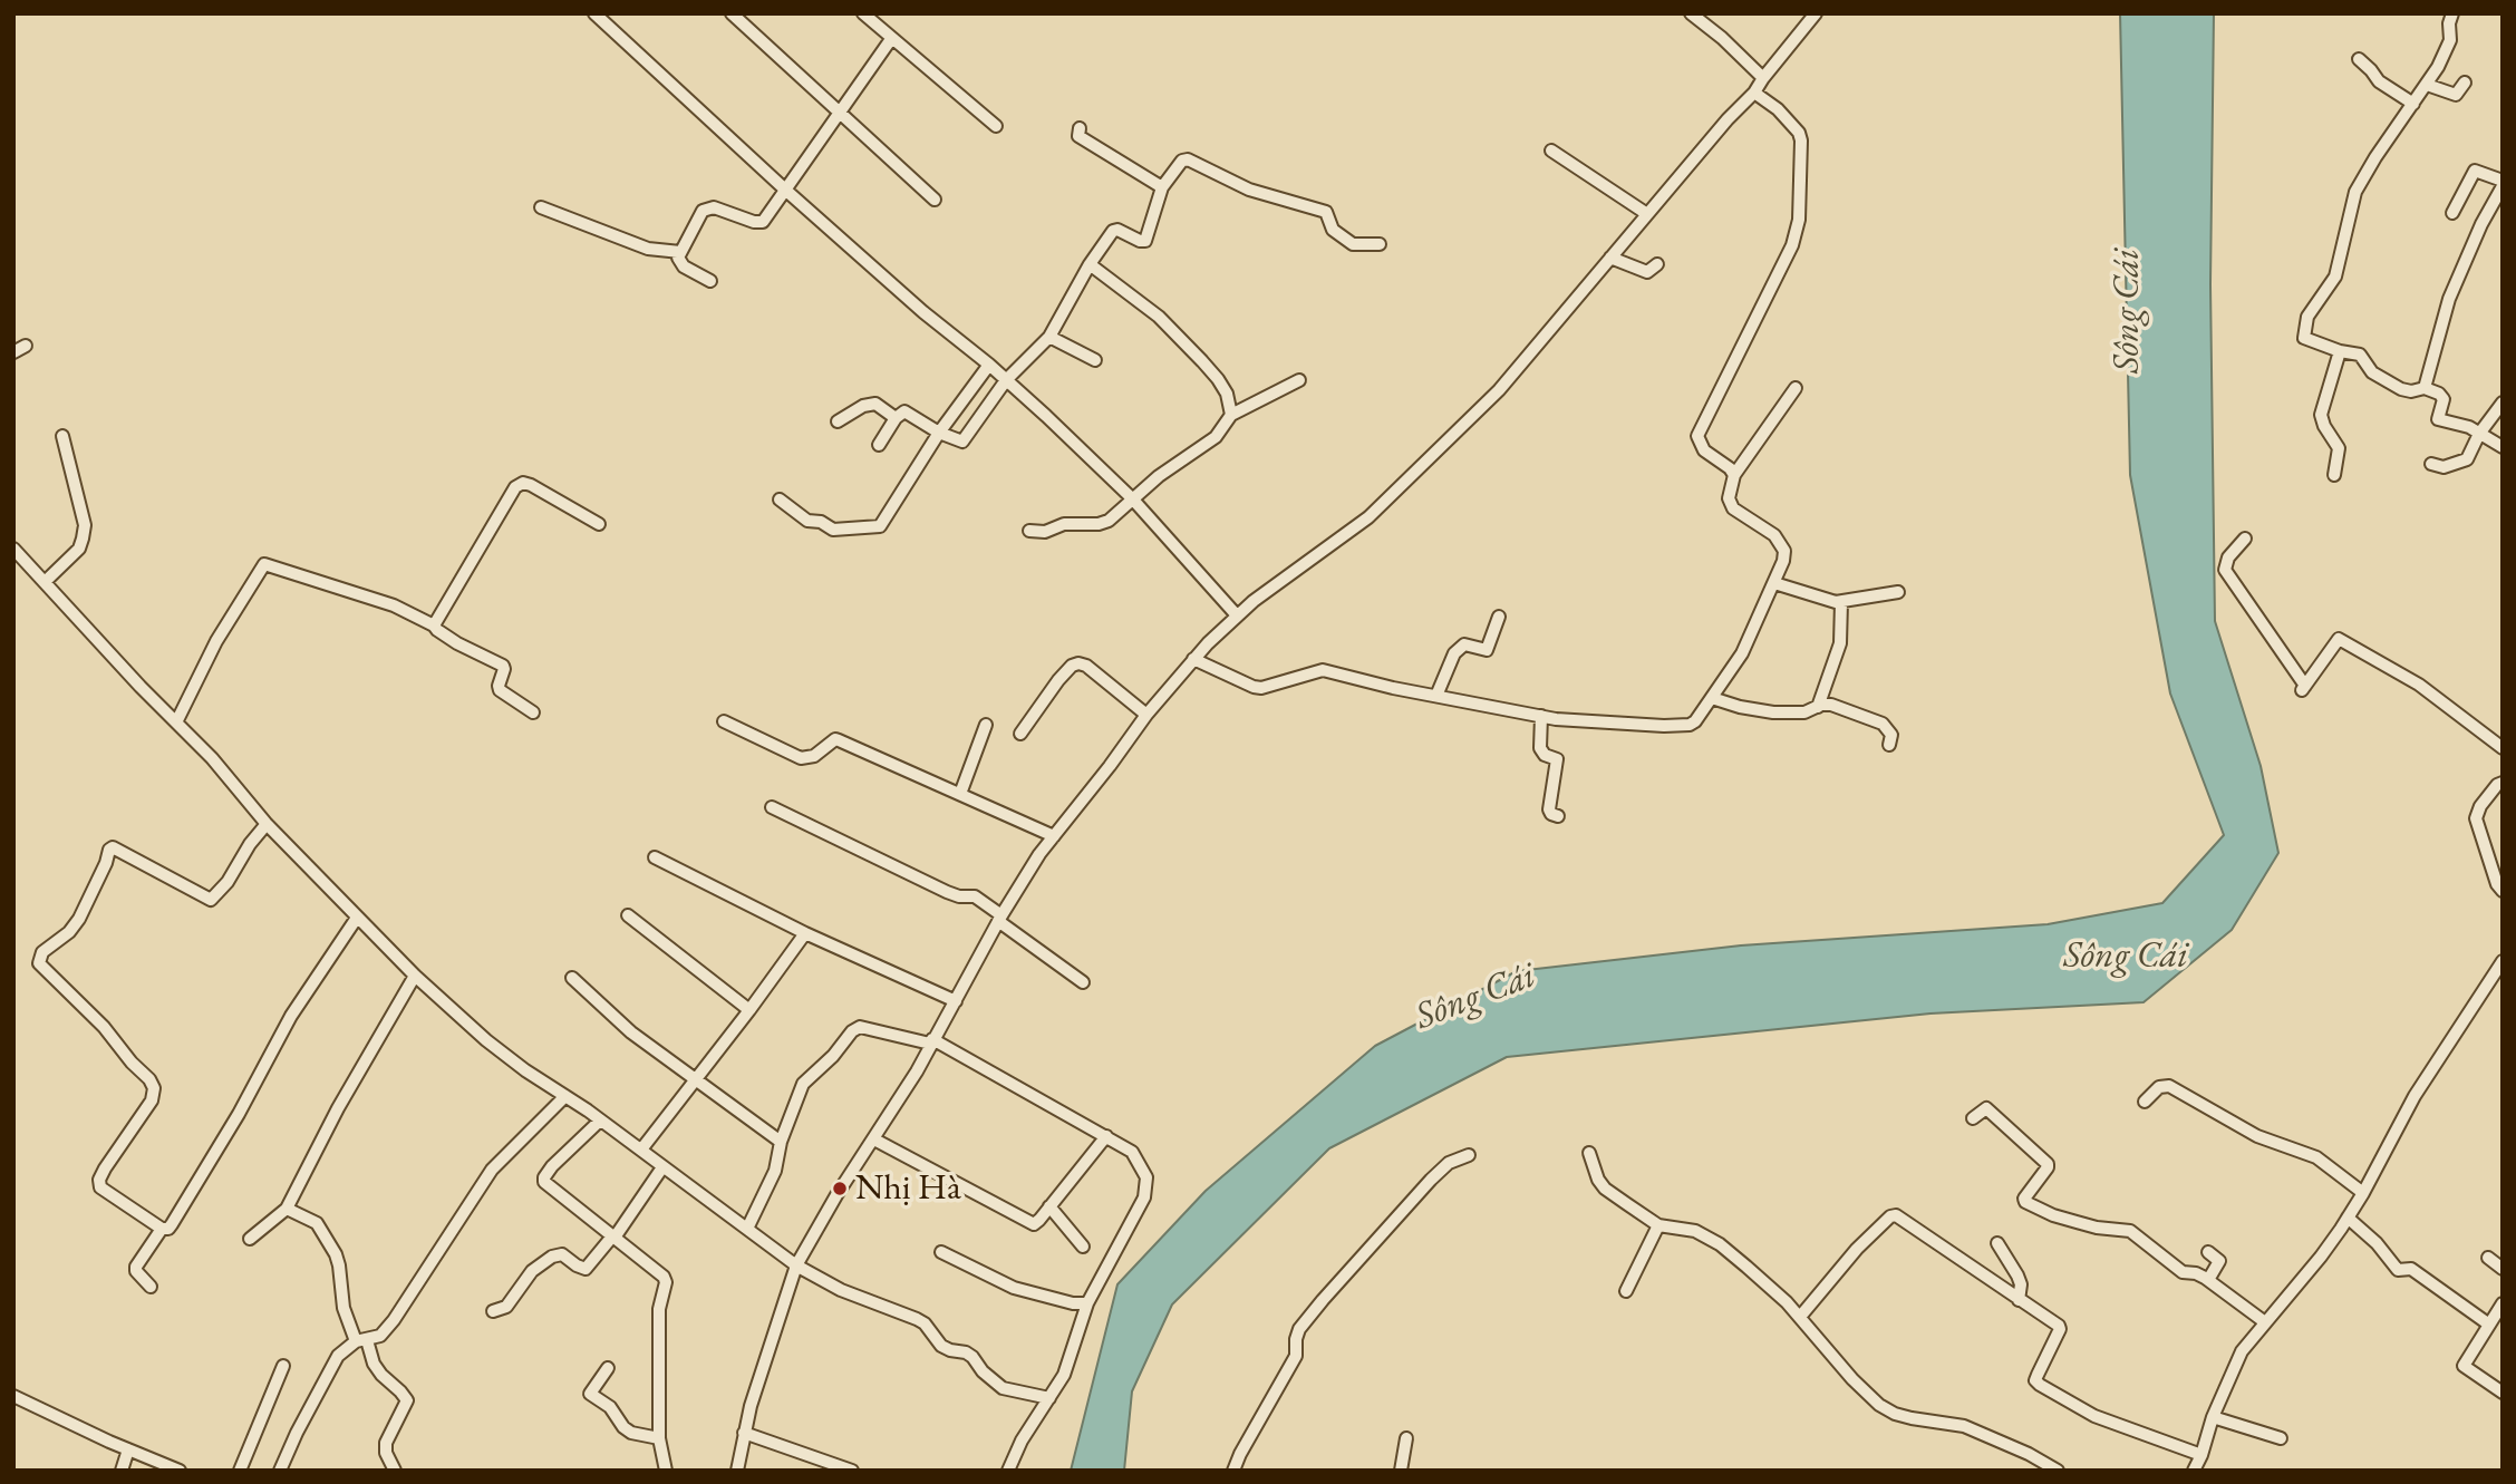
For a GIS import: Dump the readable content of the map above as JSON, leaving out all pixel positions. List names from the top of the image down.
{
  "water": ["Sông Cái"],
  "places": ["Nhị Hà"]
}
